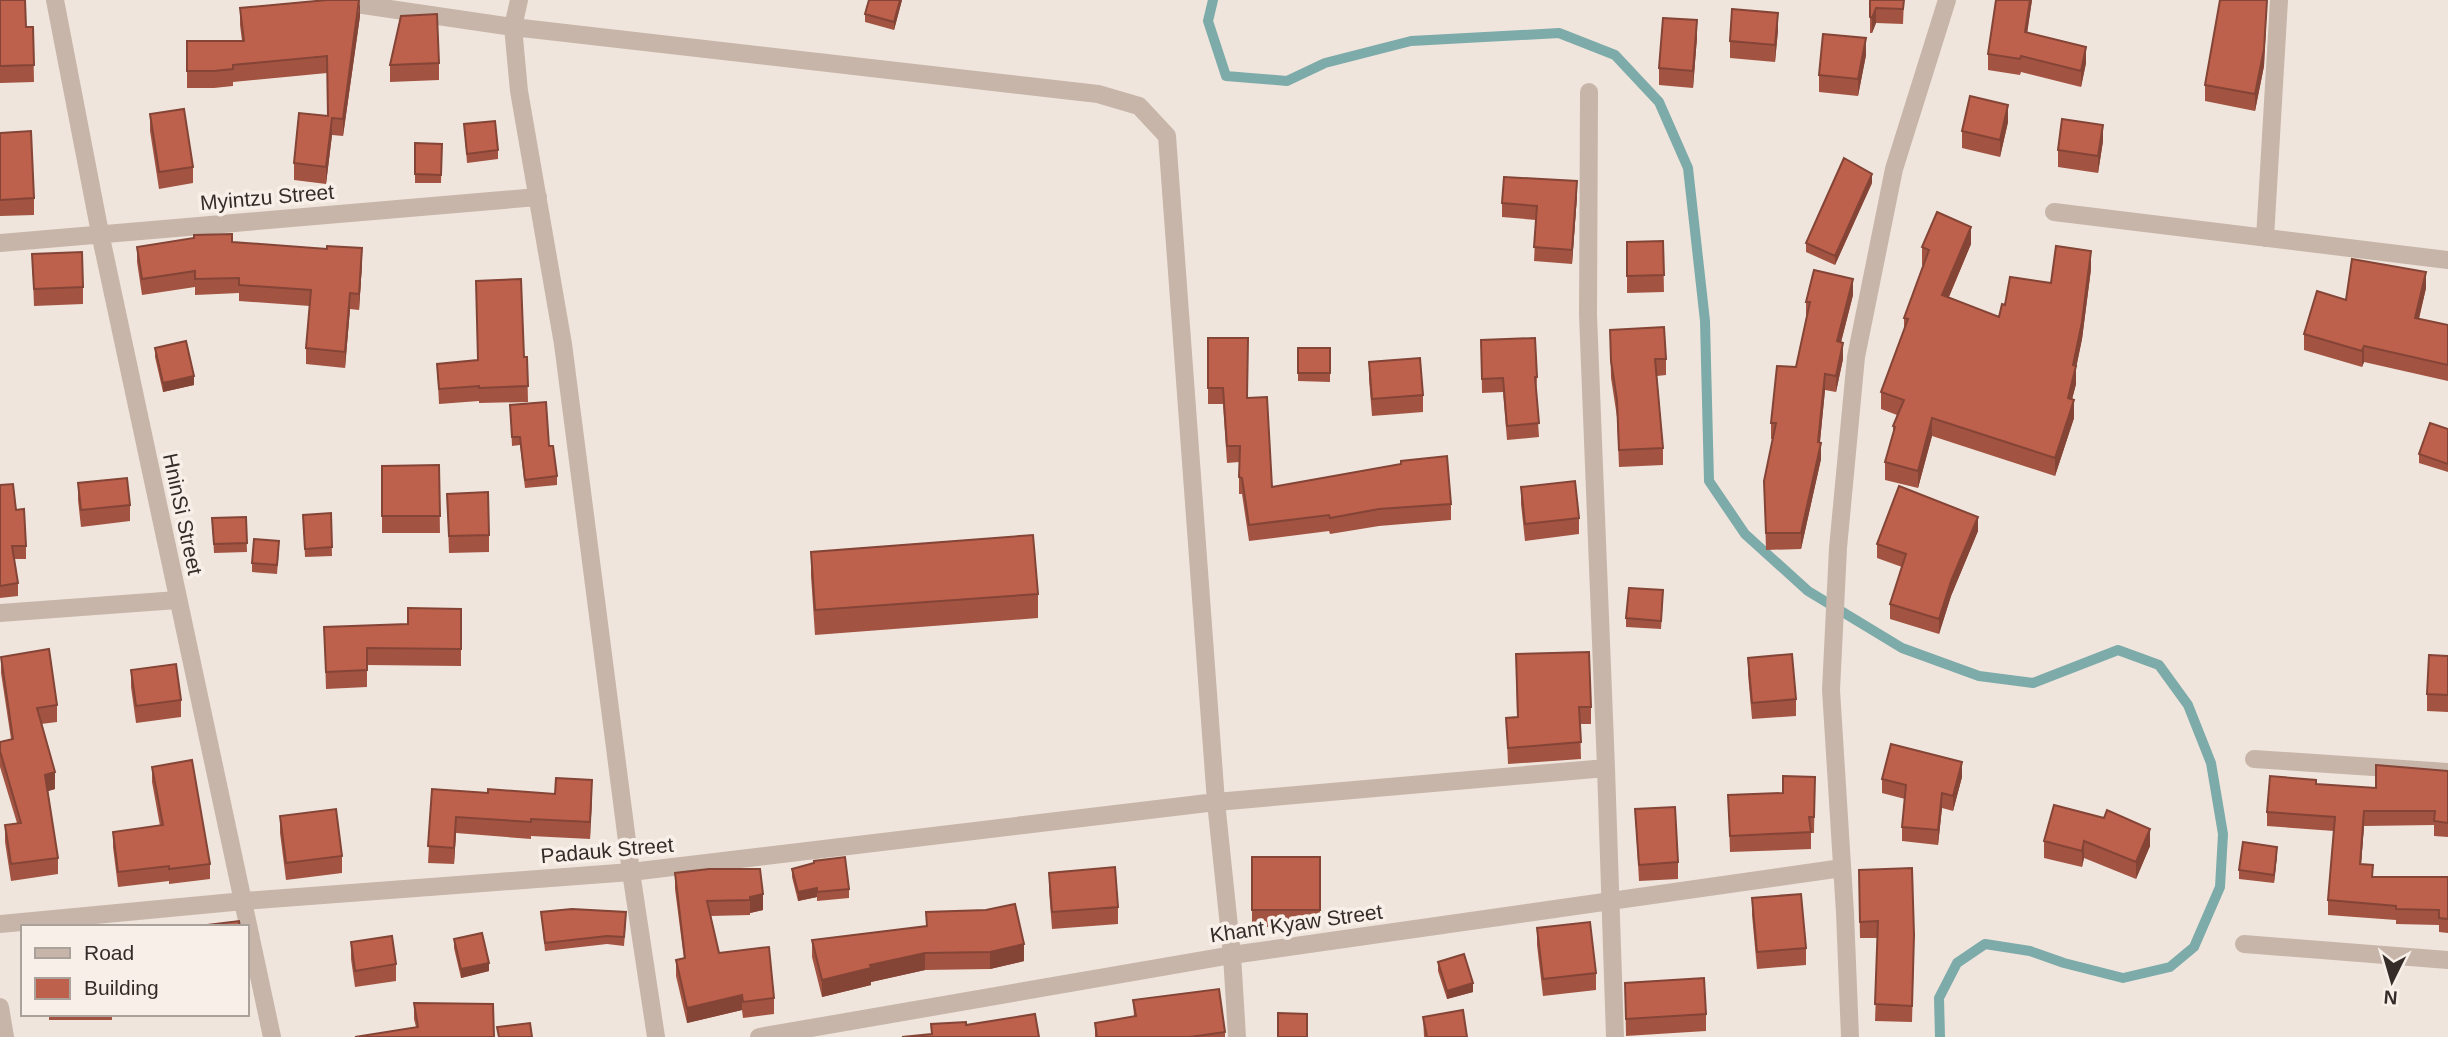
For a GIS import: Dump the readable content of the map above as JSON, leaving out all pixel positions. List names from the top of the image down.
{
  "streets": {
    "street": [
      "Myintzu Street",
      "HninSi Street",
      "Padauk Street",
      "Khant Kyaw Street"
    ]
  },
  "crossings": [
    ["Myintzu Street", "HninSi Street"],
    ["HninSi Street", "Padauk Street"]
  ],
  "legend": ["Road", "Building"],
  "north": "bottom"
}
